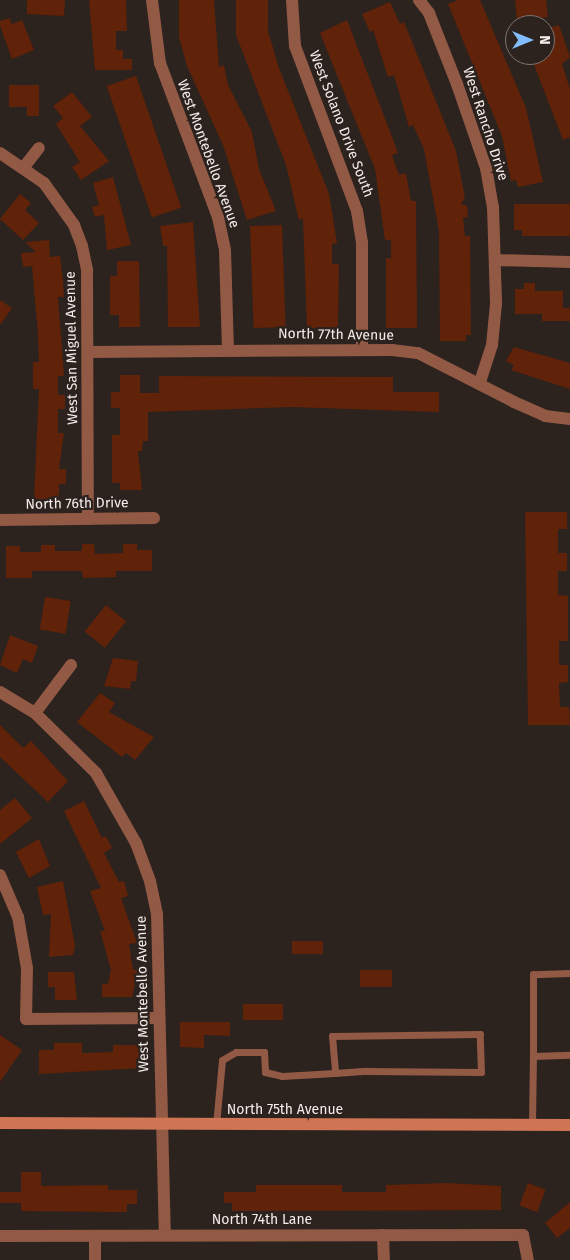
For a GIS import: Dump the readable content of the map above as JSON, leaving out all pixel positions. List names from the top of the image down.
{
  "streets": {
    "main road": ["North 75th Avenue"],
    "street": [
      "West Solano Drive South",
      "West Rancho Drive",
      "West Montebello Avenue",
      "North 77th Avenue",
      "West San Miguel Avenue",
      "North 76th Drive",
      "North 74th Lane"
    ]
  },
  "crossings": [
    ["West Solano Drive South", "North 77th Avenue"],
    ["West Rancho Drive", "North 77th Avenue"],
    ["West Montebello Avenue", "North 77th Avenue"],
    ["West Montebello Avenue", "North 75th Avenue"],
    ["West Montebello Avenue", "North 74th Lane"],
    ["North 77th Avenue", "West San Miguel Avenue"],
    ["West San Miguel Avenue", "North 76th Drive"]
  ],
  "north": "right"
}
